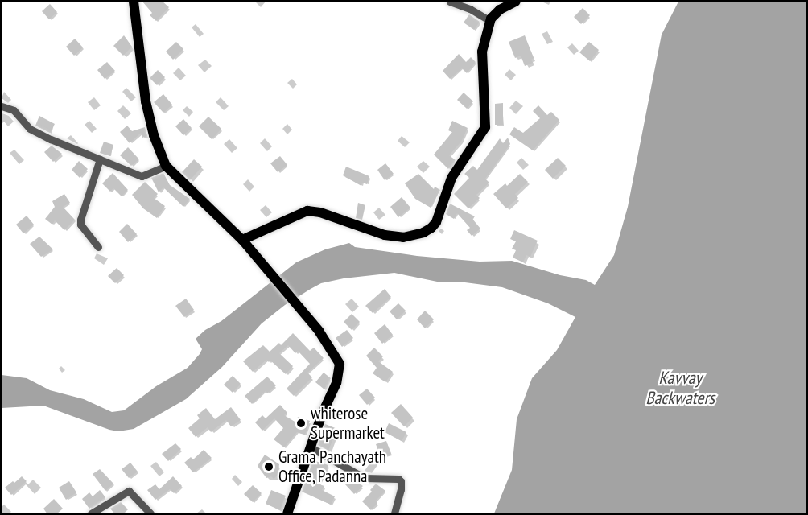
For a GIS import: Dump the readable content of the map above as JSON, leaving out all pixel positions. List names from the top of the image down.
{
  "water": ["Kavvay Backwaters"],
  "places": ["whiterose Supermarket", "Grama Panchayath Office, Padanna"]
}
